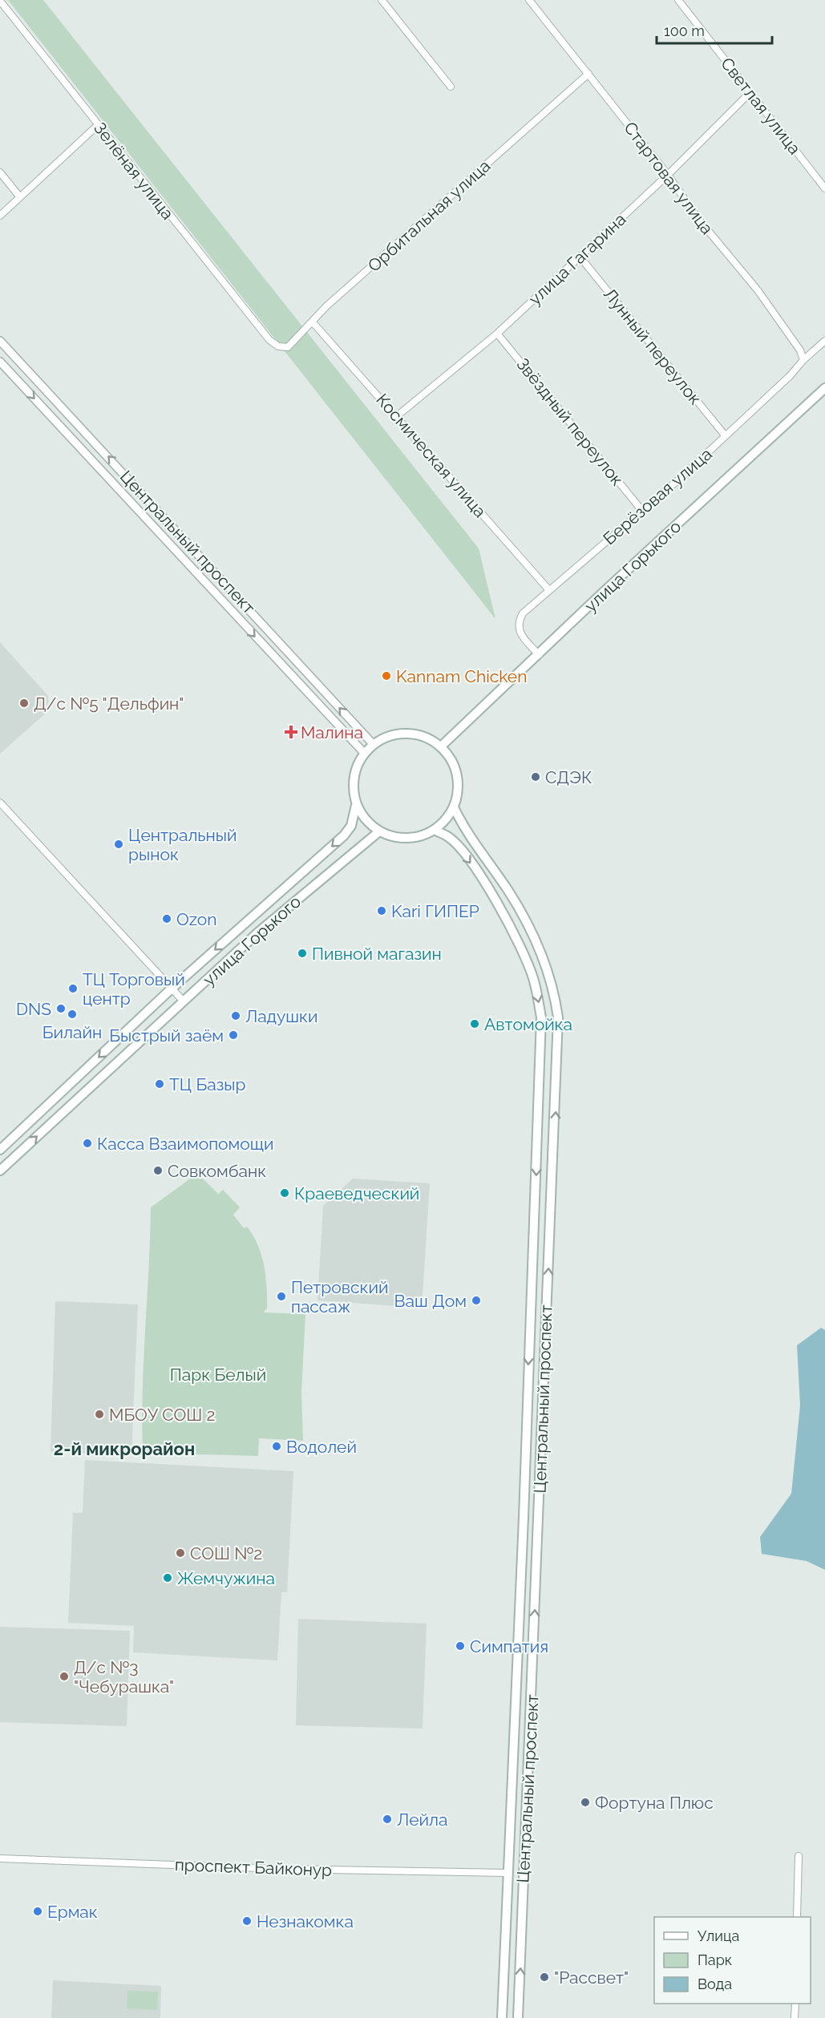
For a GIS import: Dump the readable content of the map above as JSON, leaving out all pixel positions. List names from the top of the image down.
{
  "streets": {
    "main road": ["Центральный проспект", "улица Горького"],
    "street": [
      "Светлая улица",
      "Зелёная улица",
      "Стартовая улица",
      "Орбитальная улица",
      "улица Гагарина",
      "Лунный переулок",
      "Звёздный переулок",
      "Космическая улица",
      "Берёзовая улица",
      "проспект Байконур"
    ]
  },
  "crossings": [
    ["Светлая улица", "улица Гагарина"],
    ["Зелёная улица", "Орбитальная улица"],
    ["Стартовая улица", "Орбитальная улица"],
    ["Стартовая улица", "улица Гагарина"],
    ["Стартовая улица", "Берёзовая улица"],
    ["Орбитальная улица", "Космическая улица"],
    ["улица Гагарина", "Лунный переулок"],
    ["улица Гагарина", "Звёздный переулок"],
    ["улица Гагарина", "Космическая улица"],
    ["Лунный переулок", "Берёзовая улица"],
    ["Звёздный переулок", "Берёзовая улица"],
    ["Космическая улица", "Берёзовая улица"],
    ["Берёзовая улица", "улица Горького"],
    ["Центральный проспект", "улица Горького"],
    ["Центральный проспект", "проспект Байконур"]
  ],
  "districts": ["2-й микрорайон"],
  "parks": ["Парк Белый"],
  "places": {
    "other": [
      "Kannam Chicken",
      "Д/c №5 \"Дельфин\"",
      "СДЭК",
      "Центральный рынок",
      "Kari ГИПЕР",
      "Ozon",
      "Пивной магазин",
      "ТЦ Торговый центр",
      "DNS",
      "Билайн",
      "Ладушки",
      "Автомойка",
      "Быстрый заём",
      "ТЦ Базыр",
      "Касса Взаимопомощи",
      "Совкомбанк",
      "Краеведческий",
      "Петровский пассаж",
      "Ваш Дом",
      "МБОУ СОШ 2",
      "Водолей",
      "СОШ №2",
      "Жемчужина",
      "Симпатия",
      "Д/c №3 \"Чебурашка\"",
      "Фортуна Плюс",
      "Лейла",
      "Ермак",
      "Незнакомка",
      "\"Рассвет\""
    ],
    "health": ["Малина"]
  },
  "legend": ["Улица", "Парк", "Вода"],
  "scale_bar": "100 m"
}
